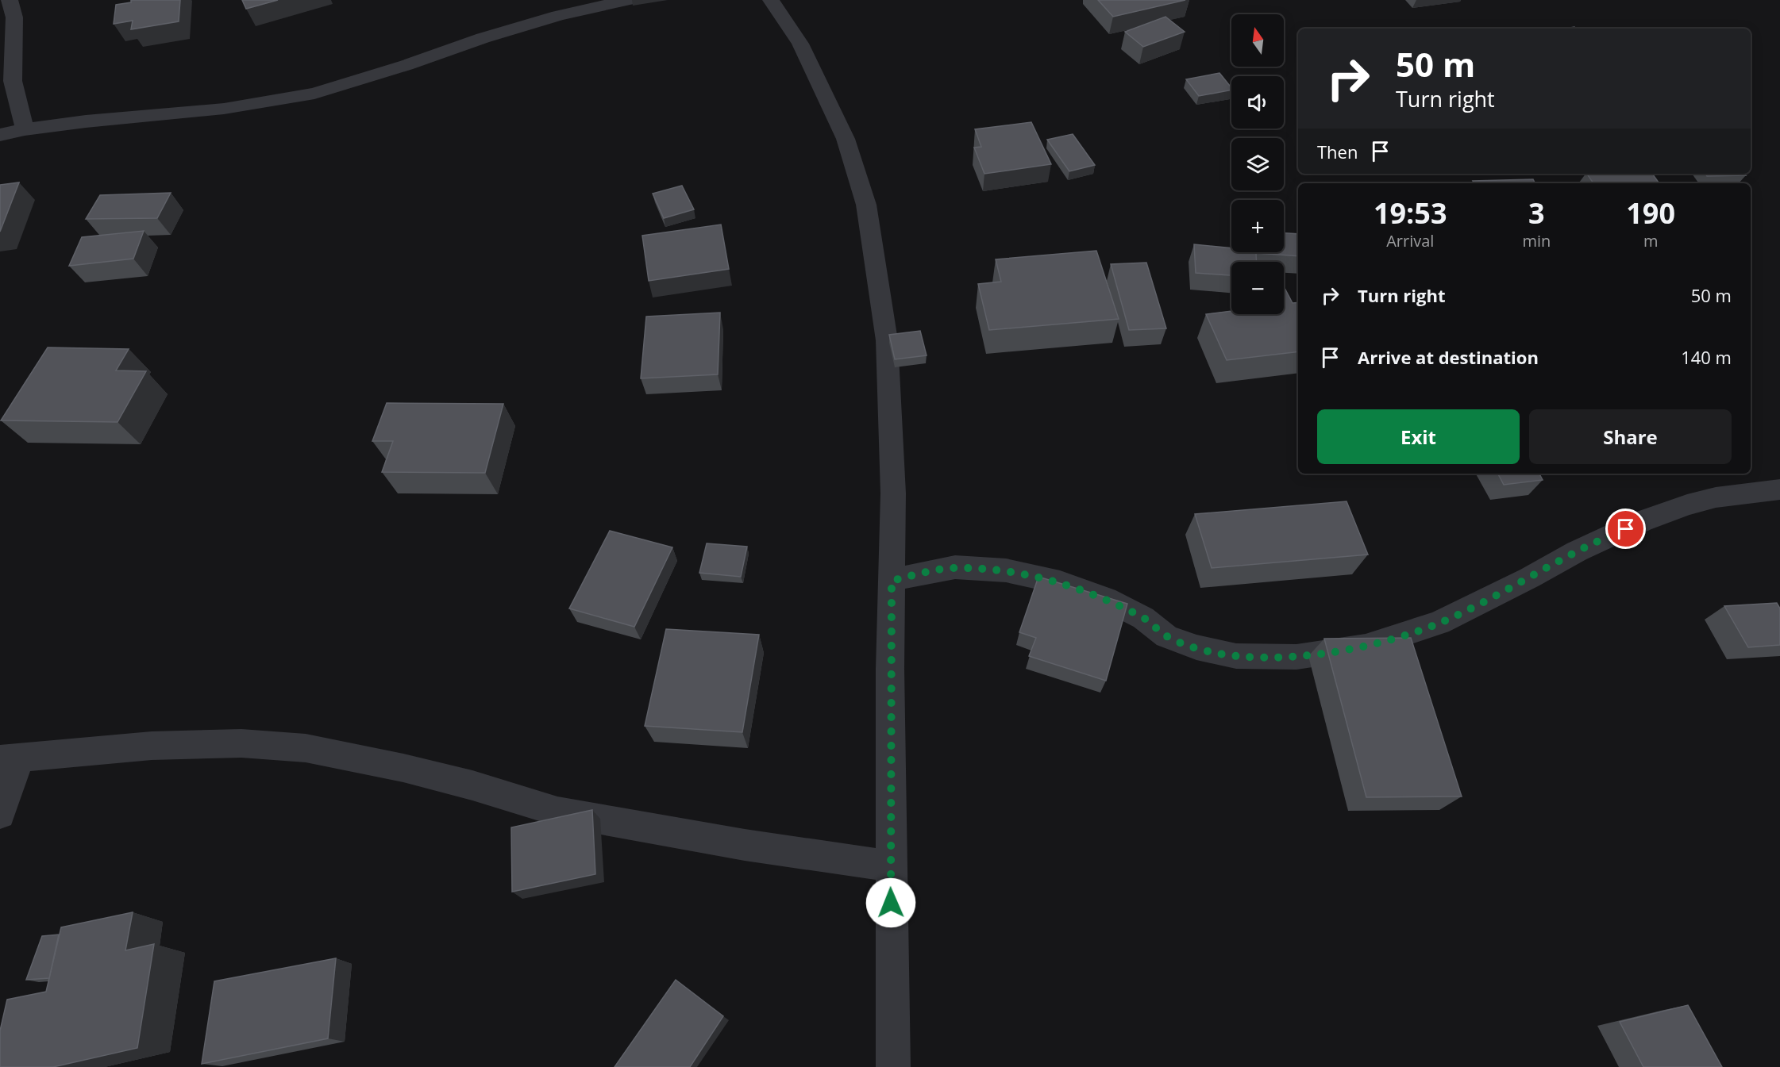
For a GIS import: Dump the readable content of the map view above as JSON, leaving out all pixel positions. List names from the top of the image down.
{
  "north": "top",
  "page": {
    "map_buttons": ["+", "−"],
    "turn": ["50 m", "Turn right"],
    "then": "Then",
    "eta": [
      "19:53",
      "Arrival",
      "3",
      "min",
      "190",
      "m"
    ],
    "list": [
      {
        "name": "Turn right",
        "value": "50 m"
      },
      {
        "name": "Arrive at destination",
        "value": "140 m"
      }
    ],
    "buttons": ["Exit", "Share"]
  }
}
